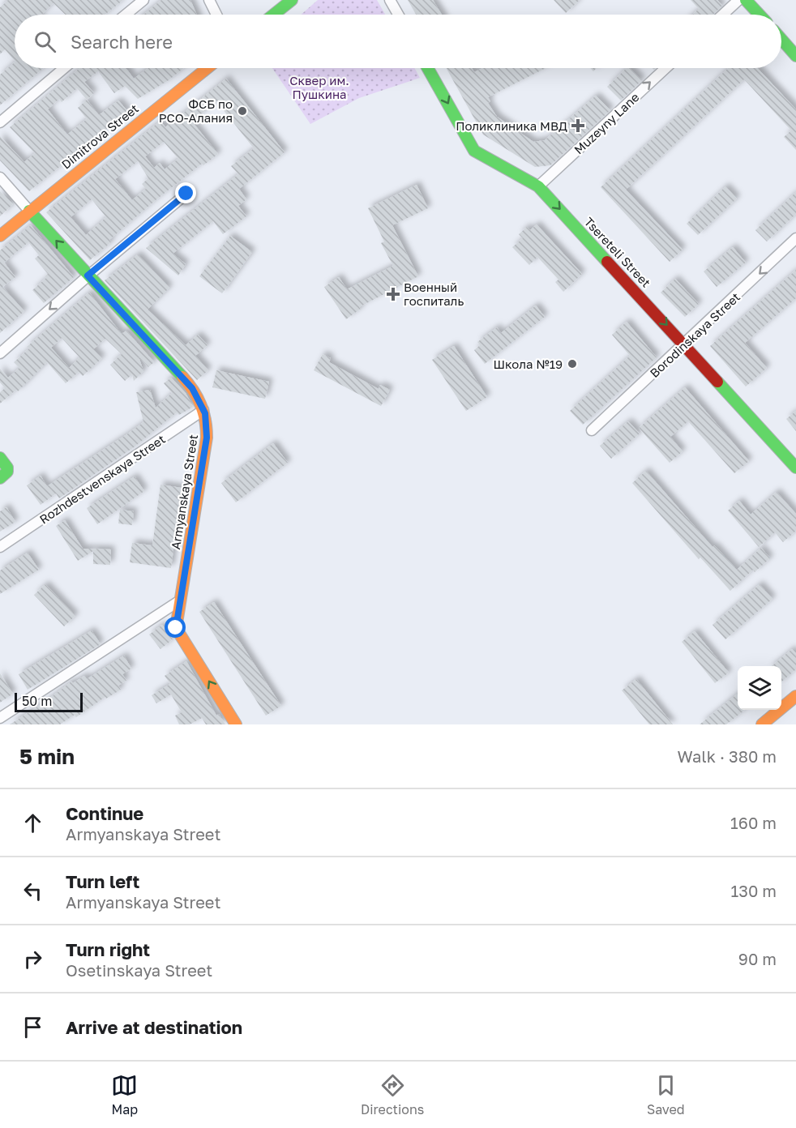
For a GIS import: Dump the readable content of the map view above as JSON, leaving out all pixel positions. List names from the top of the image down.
{
  "streets": {
    "main road": ["Dimitrova Street", "Tsereteli Street", "Armyanskaya Street"],
    "street": ["Muzeyny Lane", "Borodinskaya Street", "Rozhdestvenskaya Street"]
  },
  "crossings": [
    ["Muzeyny Lane", "Tsereteli Street"],
    ["Dimitrova Street", "Armyanskaya Street"],
    ["Tsereteli Street", "Borodinskaya Street"],
    ["Rozhdestvenskaya Street", "Armyanskaya Street"]
  ],
  "one_way": ["Muzeyny Lane", "Tsereteli Street", "Borodinskaya Street"],
  "parks": ["Сквер им. Пушкина"],
  "places": {
    "other": ["ФСБ по РСО-Алания", "Школа №19"],
    "health": ["Поликлиника МВД", "Военный госпиталь"]
  },
  "scale_bar": "50 m",
  "page": {
    "search": "Search here",
    "scale": "50 m",
    "heading": ["5 min", "Walk · 380 m"],
    "list": [
      ["Continue", "Armyanskaya Street", "160 m"],
      ["Turn left", "Armyanskaya Street", "130 m"],
      ["Turn right", "Osetinskaya Street", "90 m"],
      "Arrive at destination"
    ],
    "nav": ["Map", "Directions", "Saved"]
  }
}
